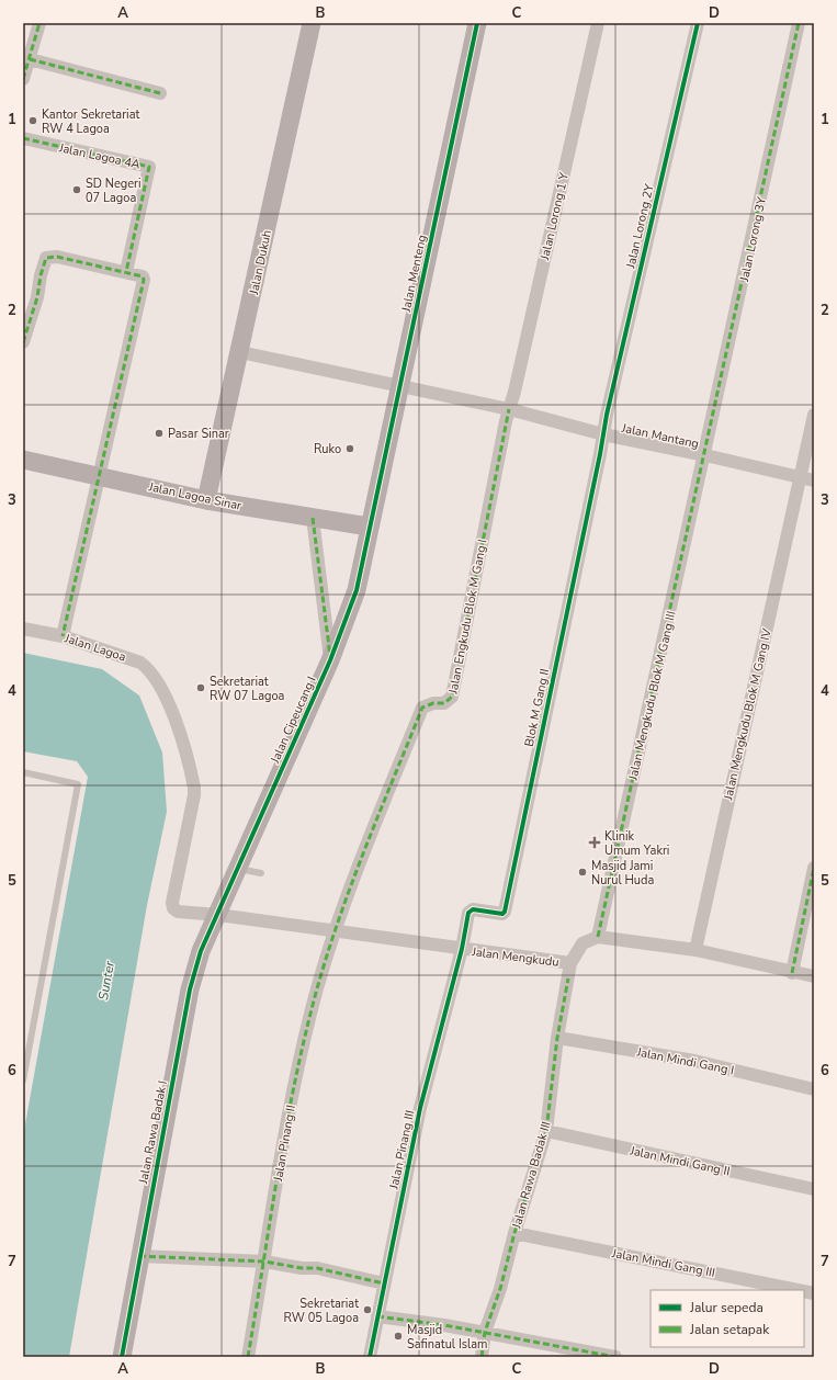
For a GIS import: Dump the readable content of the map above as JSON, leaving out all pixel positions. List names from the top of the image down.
{
  "streets": {
    "street": [
      "Jalan Lagoa 4A",
      "Jalan Lorong 1 Y",
      "Jalan Lorong 2Y",
      "Jalan Lorong 3Y",
      "Jalan Dukuh",
      "Jalan Menteng",
      "Jalan Mantang",
      "Jalan Lagoa Sinar",
      "Jalan Engkudu Blok M Gang I",
      "Jalan Lagoa",
      "Jalan Mengkudu Blok M Gang III",
      "Blok M Gang II",
      "Jalan Mengkudu Blok M Gang IV",
      "Jalan Cipeucang I",
      "Jalan Mengkudu",
      "Jalan Mindi Gang I",
      "Jalan Rawa Badak I",
      "Jalan Pinang II",
      "Jalan Pinang III",
      "Jalan Mindi Gang II",
      "Jalan Rawa Badak III",
      "Jalan Mindi Gang III"
    ]
  },
  "crossings": [
    ["Jalan Lorong 1 Y", "Jalan Mantang"],
    ["Jalan Lorong 1 Y", "Jalan Engkudu Blok M Gang I"],
    ["Jalan Lorong 2Y", "Jalan Mantang"],
    ["Jalan Lorong 2Y", "Blok M Gang II"],
    ["Jalan Lorong 3Y", "Jalan Mantang"],
    ["Jalan Lorong 3Y", "Jalan Mengkudu Blok M Gang III"],
    ["Jalan Dukuh", "Jalan Mantang"],
    ["Jalan Dukuh", "Jalan Lagoa Sinar"],
    ["Jalan Menteng", "Jalan Mantang"],
    ["Jalan Menteng", "Jalan Lagoa Sinar"],
    ["Jalan Menteng", "Jalan Cipeucang I"],
    ["Jalan Mantang", "Jalan Engkudu Blok M Gang I"],
    ["Jalan Mantang", "Jalan Mengkudu Blok M Gang III"],
    ["Jalan Mantang", "Blok M Gang II"],
    ["Jalan Mantang", "Jalan Mengkudu Blok M Gang IV"],
    ["Jalan Lagoa Sinar", "Jalan Cipeucang I"],
    ["Jalan Engkudu Blok M Gang I", "Jalan Mengkudu"],
    ["Jalan Engkudu Blok M Gang I", "Jalan Pinang II"],
    ["Jalan Lagoa", "Jalan Mengkudu"],
    ["Jalan Mengkudu Blok M Gang III", "Jalan Mengkudu"],
    ["Blok M Gang II", "Jalan Mengkudu"],
    ["Blok M Gang II", "Jalan Pinang III"],
    ["Jalan Cipeucang I", "Jalan Mengkudu"],
    ["Jalan Cipeucang I", "Jalan Rawa Badak I"],
    ["Jalan Mengkudu", "Jalan Rawa Badak I"],
    ["Jalan Mengkudu", "Jalan Pinang II"],
    ["Jalan Mengkudu", "Jalan Pinang III"],
    ["Jalan Mengkudu", "Jalan Rawa Badak III"],
    ["Jalan Mindi Gang I", "Jalan Rawa Badak III"],
    ["Jalan Mindi Gang II", "Jalan Rawa Badak III"],
    ["Jalan Rawa Badak III", "Jalan Mindi Gang III"]
  ],
  "water": ["Sunter"],
  "places": {
    "other": [
      "Kantor Sekretariat RW 4 Lagoa",
      "SD Negeri 07 Lagoa",
      "Pasar Sinar",
      "Ruko",
      "Sekretariat RW 07 Lagoa",
      "Masjid Jami Nurul Huda",
      "Sekretariat RW 05 Lagoa",
      "Masjid Safinatul Islam"
    ],
    "health": ["Klinik Umum Yakri"]
  },
  "legend": ["Jalur sepeda", "Jalan setapak"],
  "grid": {
    "columns": [
      "A",
      "B",
      "C",
      "D"
    ],
    "rows": [
      "1",
      "2",
      "3",
      "4",
      "5",
      "6",
      "7"
    ]
  }
}
